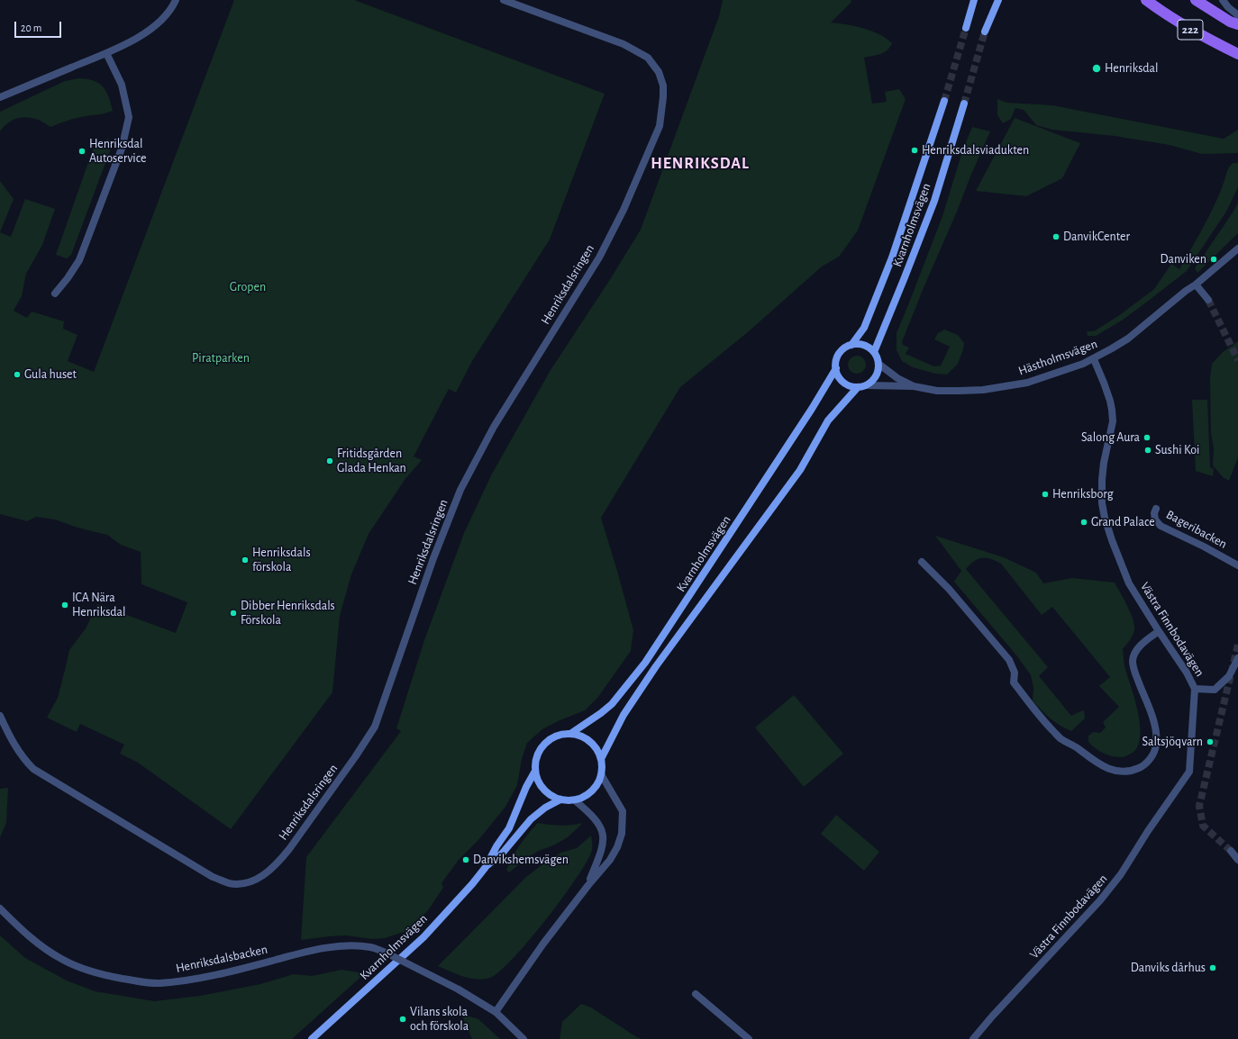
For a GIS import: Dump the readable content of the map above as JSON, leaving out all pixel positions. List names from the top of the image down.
{
  "streets": {
    "main road": ["222"],
    "street": [
      "Kvarnholmsvägen",
      "Henriksdalsringen",
      "Hästholmsvägen",
      "Bageribacken",
      "Västra Finnbodavägen",
      "Henriksdalsbacken"
    ]
  },
  "crossings": [
    ["Kvarnholmsvägen", "Hästholmsvägen"],
    ["Hästholmsvägen", "Västra Finnbodavägen"]
  ],
  "districts": ["HENRIKSDAL"],
  "parks": ["Gropen", "Piratparken"],
  "places": [
    "Henriksdal",
    "Henriksdalsviadukten",
    "Henriksdal Autoservice",
    "DanvikCenter",
    "Danviken",
    "Gula huset",
    "Salong Aura",
    "Sushi Koi",
    "Fritidsgården Glada Henkan",
    "Henriksborg",
    "Grand Palace",
    "Henriksdals förskola",
    "ICA Nära Henriksdal",
    "Dibber Henriksdals Förskola",
    "Saltsjöqvarn",
    "Danvikshemsvägen",
    "Danviks dårhus",
    "Vilans skola och förskola"
  ],
  "scale_bar": "20 m"
}
